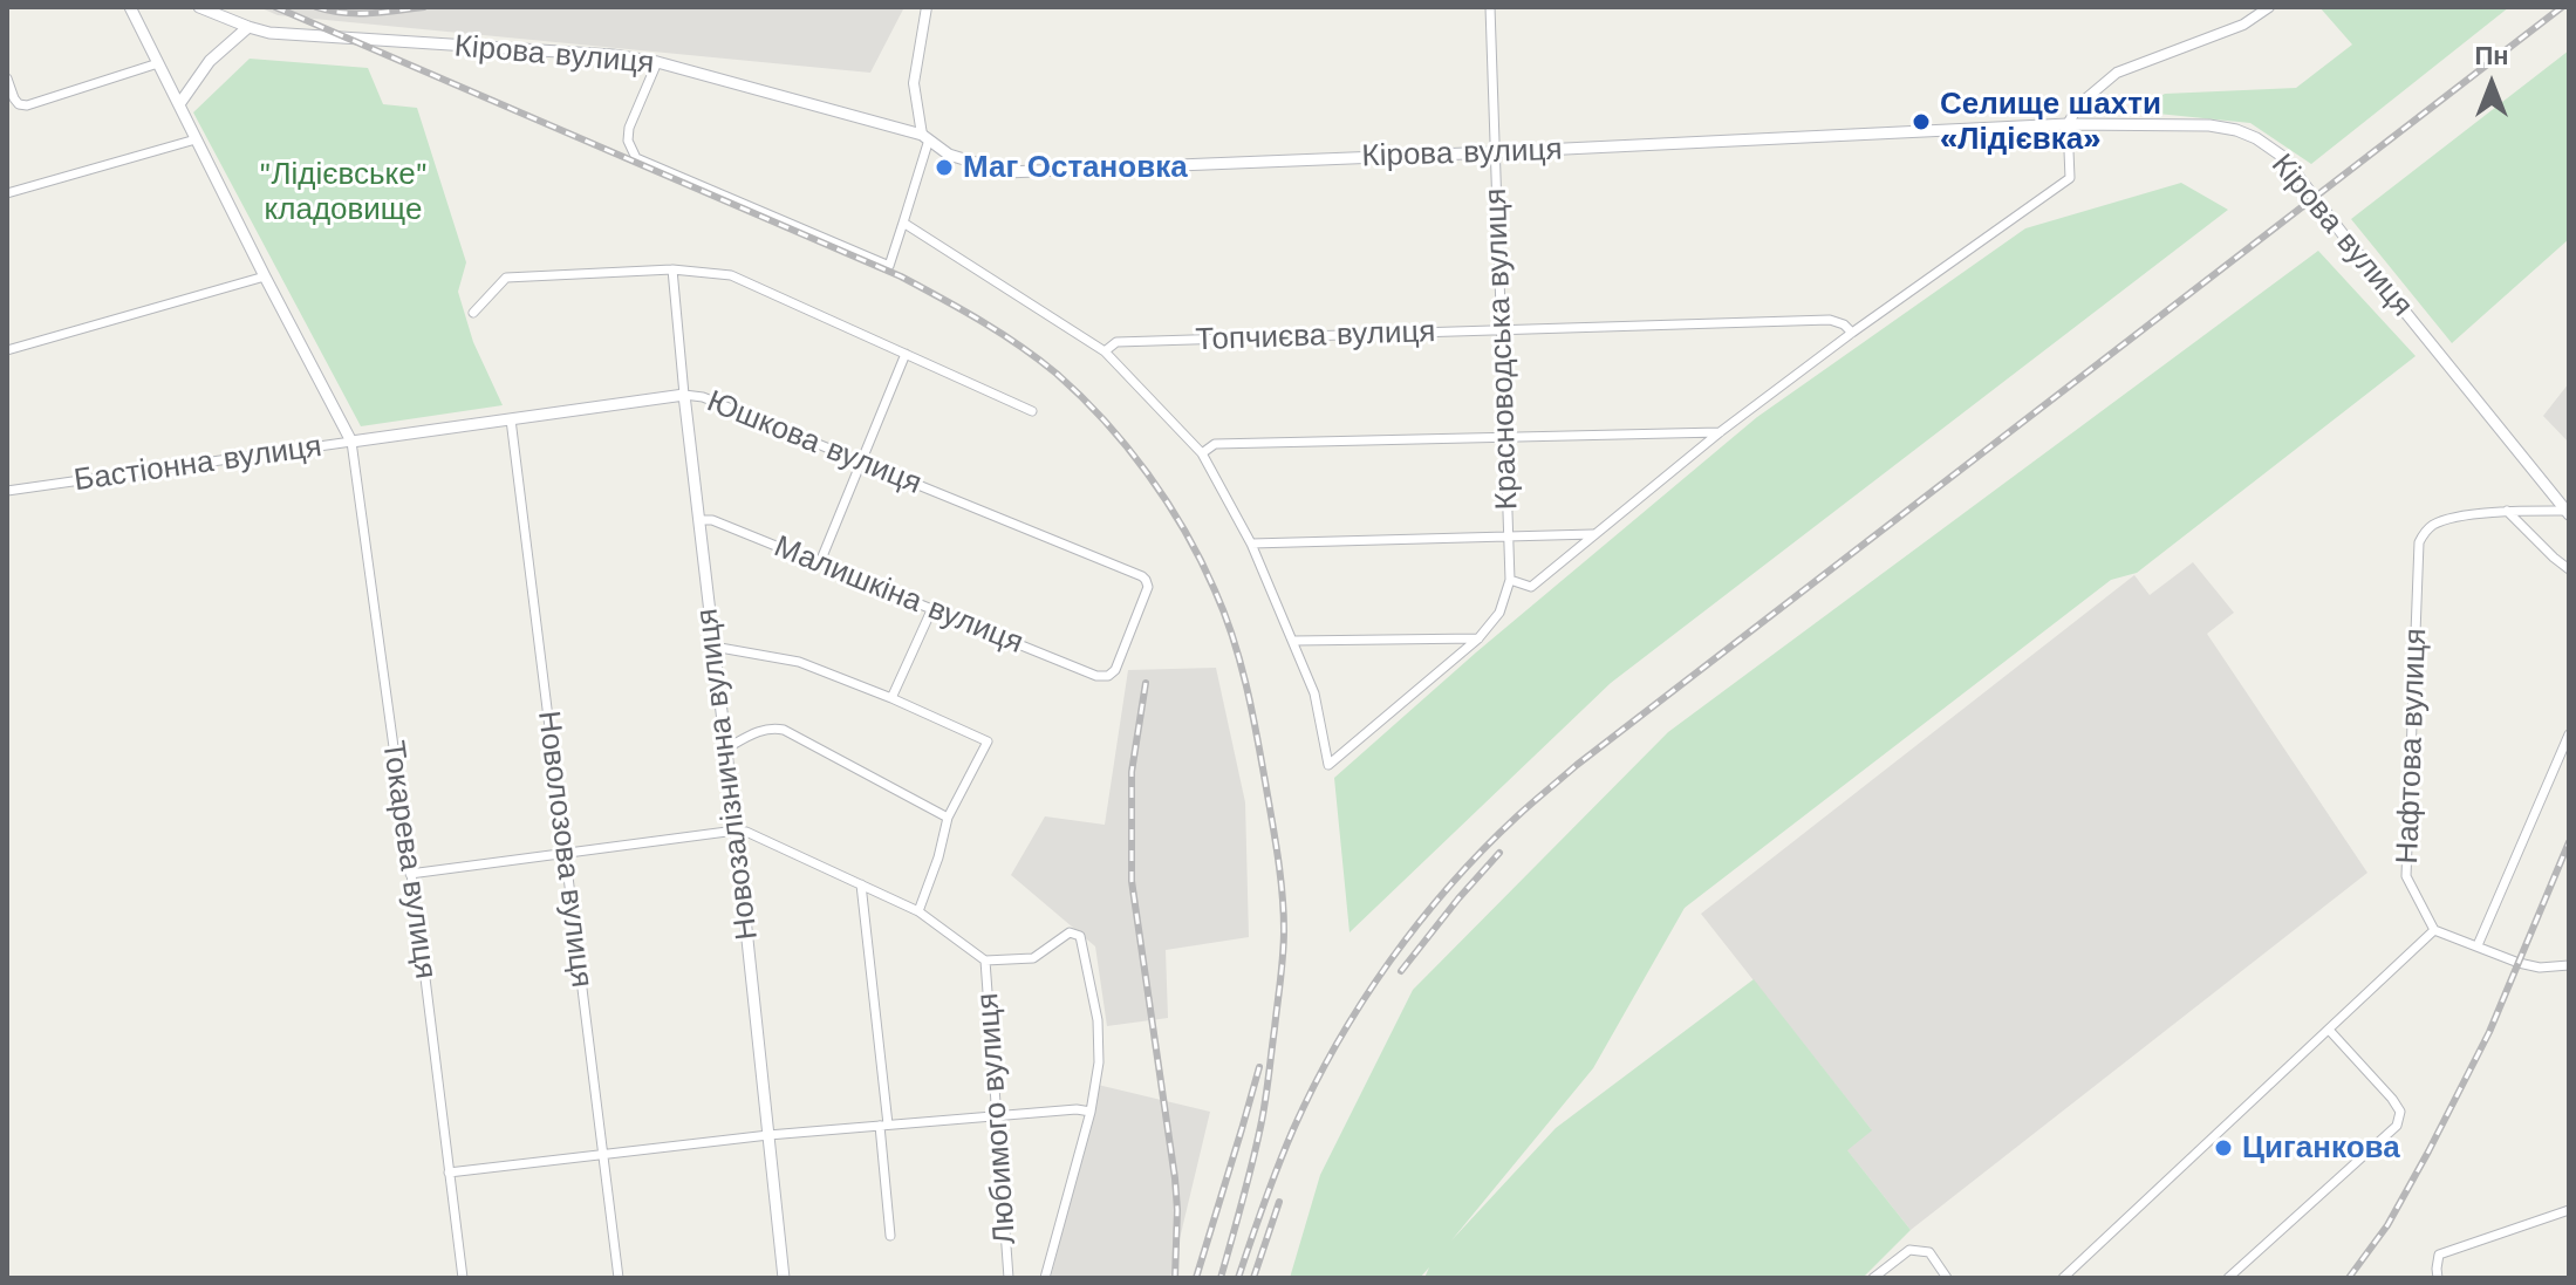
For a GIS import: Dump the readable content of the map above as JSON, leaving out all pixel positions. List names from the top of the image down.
{
  "streets": {
    "main road": [
      "Кірова вулиця",
      "Юшкова вулиця",
      "Бастіонна вулиця",
      "Новозалізнична вулиця"
    ],
    "street": [
      "Топчиєва вулиця",
      "Красноводська вулиця",
      "Малишкіна вулиця",
      "Нафтова вулиця",
      "Новолозова вулиця",
      "Токарева вулиця",
      "Любимого вулиця"
    ]
  },
  "crossings": [
    ["Кірова вулиця", "Красноводська вулиця"],
    ["Кірова вулиця", "Нафтова вулиця"],
    ["Топчиєва вулиця", "Красноводська вулиця"],
    ["Юшкова вулиця", "Бастіонна вулиця"],
    ["Юшкова вулиця", "Малишкіна вулиця"],
    ["Юшкова вулиця", "Новозалізнична вулиця"],
    ["Юшкова вулиця", "Новолозова вулиця"],
    ["Юшкова вулиця", "Токарева вулиця"],
    ["Бастіонна вулиця", "Токарева вулиця"],
    ["Малишкіна вулиця", "Новозалізнична вулиця"]
  ],
  "parks": ["\"Лідієвське\" кладовище"],
  "places": ["Селище шахти «Лідієвка»", "Маг Остановка", "Циганкова"],
  "north": "top"
}
